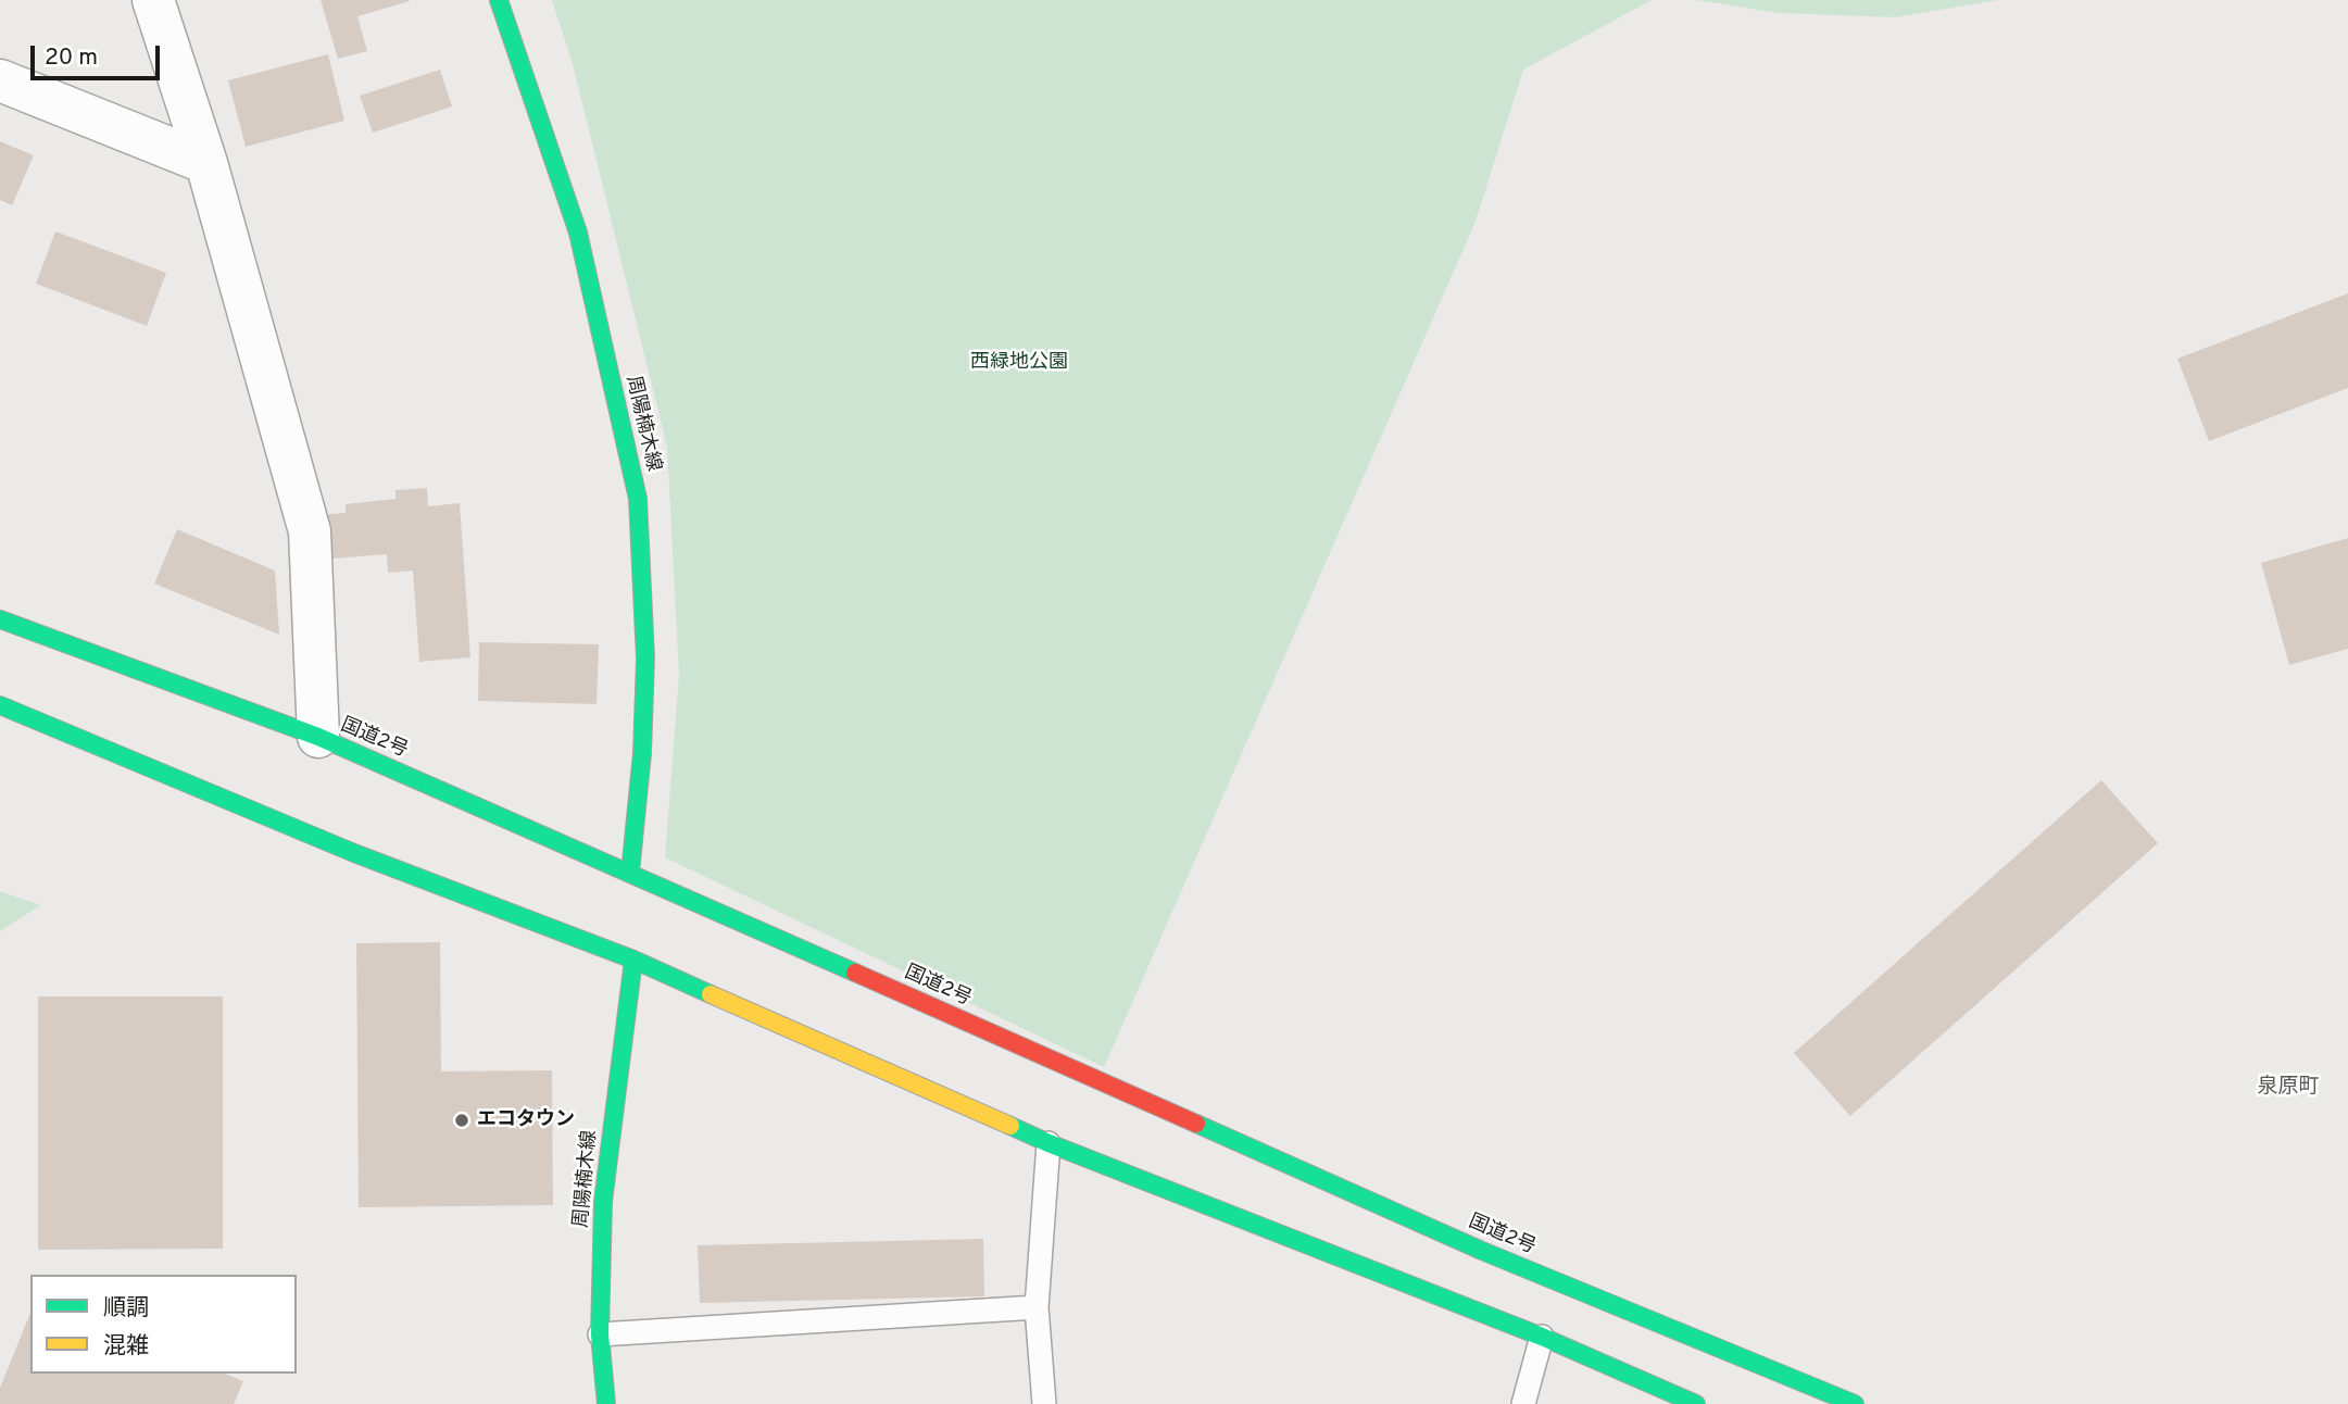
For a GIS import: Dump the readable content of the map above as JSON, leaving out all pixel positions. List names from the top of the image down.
{
  "streets": {
    "main road": ["周陽楠木線", "国道2号"]
  },
  "crossings": [
    ["周陽楠木線", "国道2号"]
  ],
  "districts": ["泉原町"],
  "parks": ["西緑地公園"],
  "places": ["エコタウン"],
  "legend": ["順調", "混雑"],
  "scale_bar": "20 m"
}
